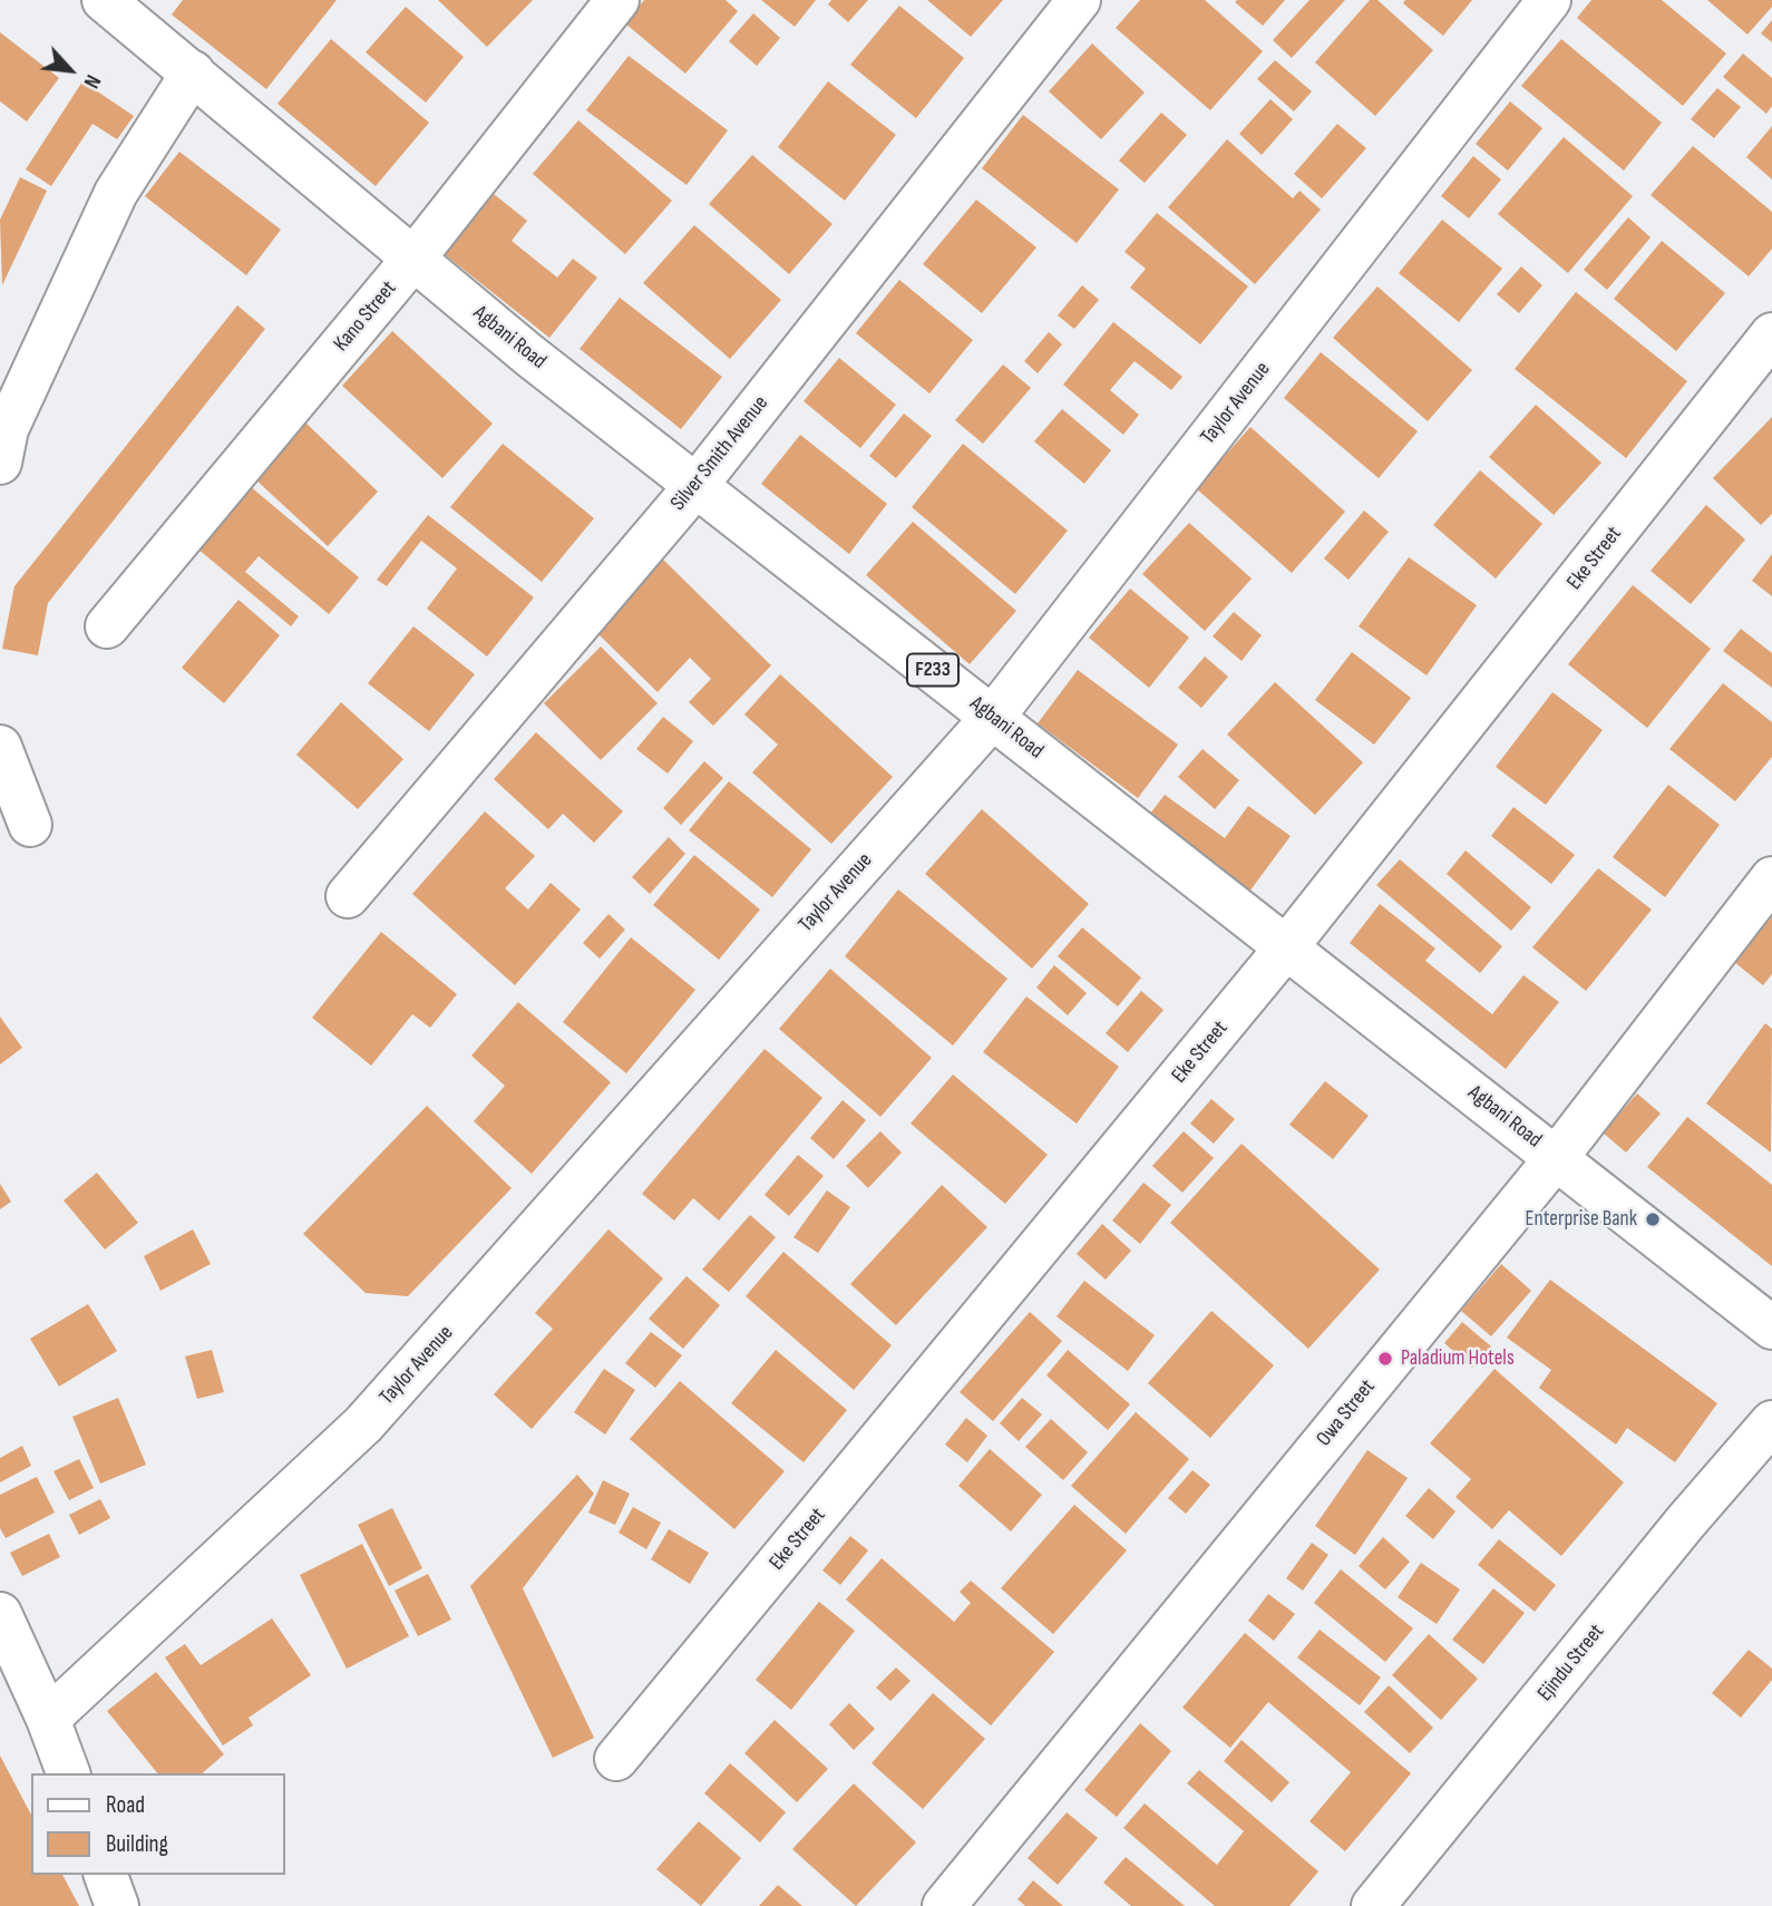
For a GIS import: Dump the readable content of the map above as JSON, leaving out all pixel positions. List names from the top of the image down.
{
  "streets": {
    "street": [
      "Kano Street",
      "Agbani Road",
      "Taylor Avenue",
      "Silver Smith Avenue",
      "Eke Street",
      "F233",
      "Owa Street",
      "Ejindu Street"
    ]
  },
  "crossings": [
    ["Kano Street", "Agbani Road"],
    ["Agbani Road", "Taylor Avenue"],
    ["Agbani Road", "Silver Smith Avenue"],
    ["Agbani Road", "Eke Street"],
    ["Agbani Road", "Owa Street"]
  ],
  "places": ["Enterprise Bank", "Paladium Hotels"],
  "legend": ["Road", "Building"],
  "north": "bottom right"
}
